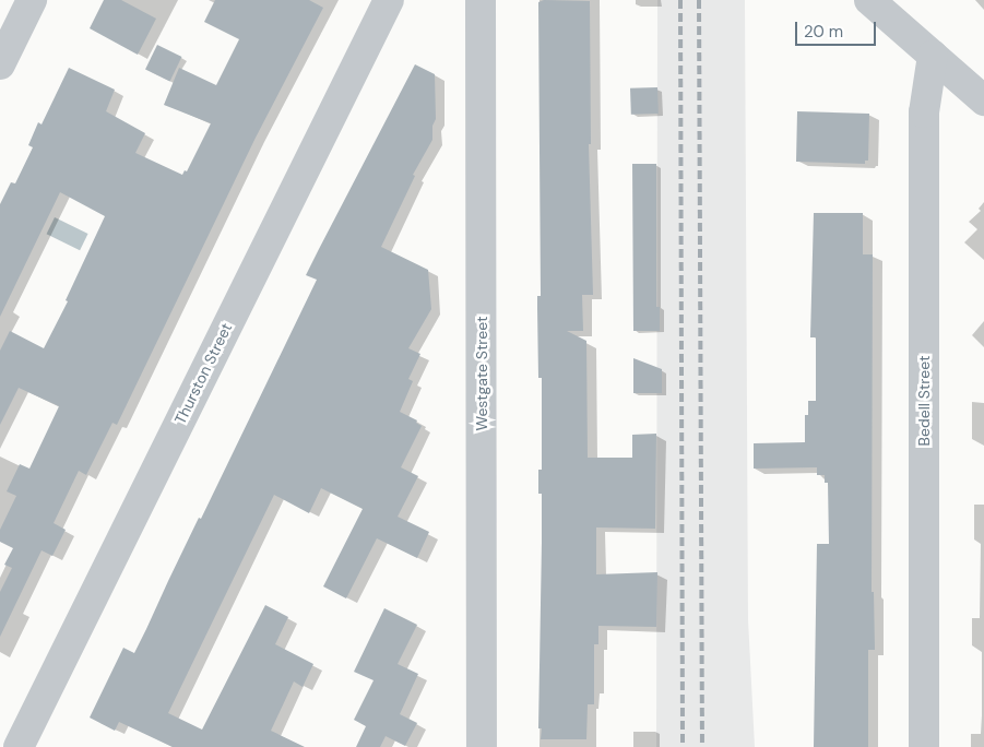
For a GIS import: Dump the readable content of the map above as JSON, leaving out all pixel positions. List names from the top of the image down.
{
  "streets": {
    "street": ["Thurston Street", "Westgate Street", "Bedell Street"]
  },
  "scale_bar": "20 m"
}
